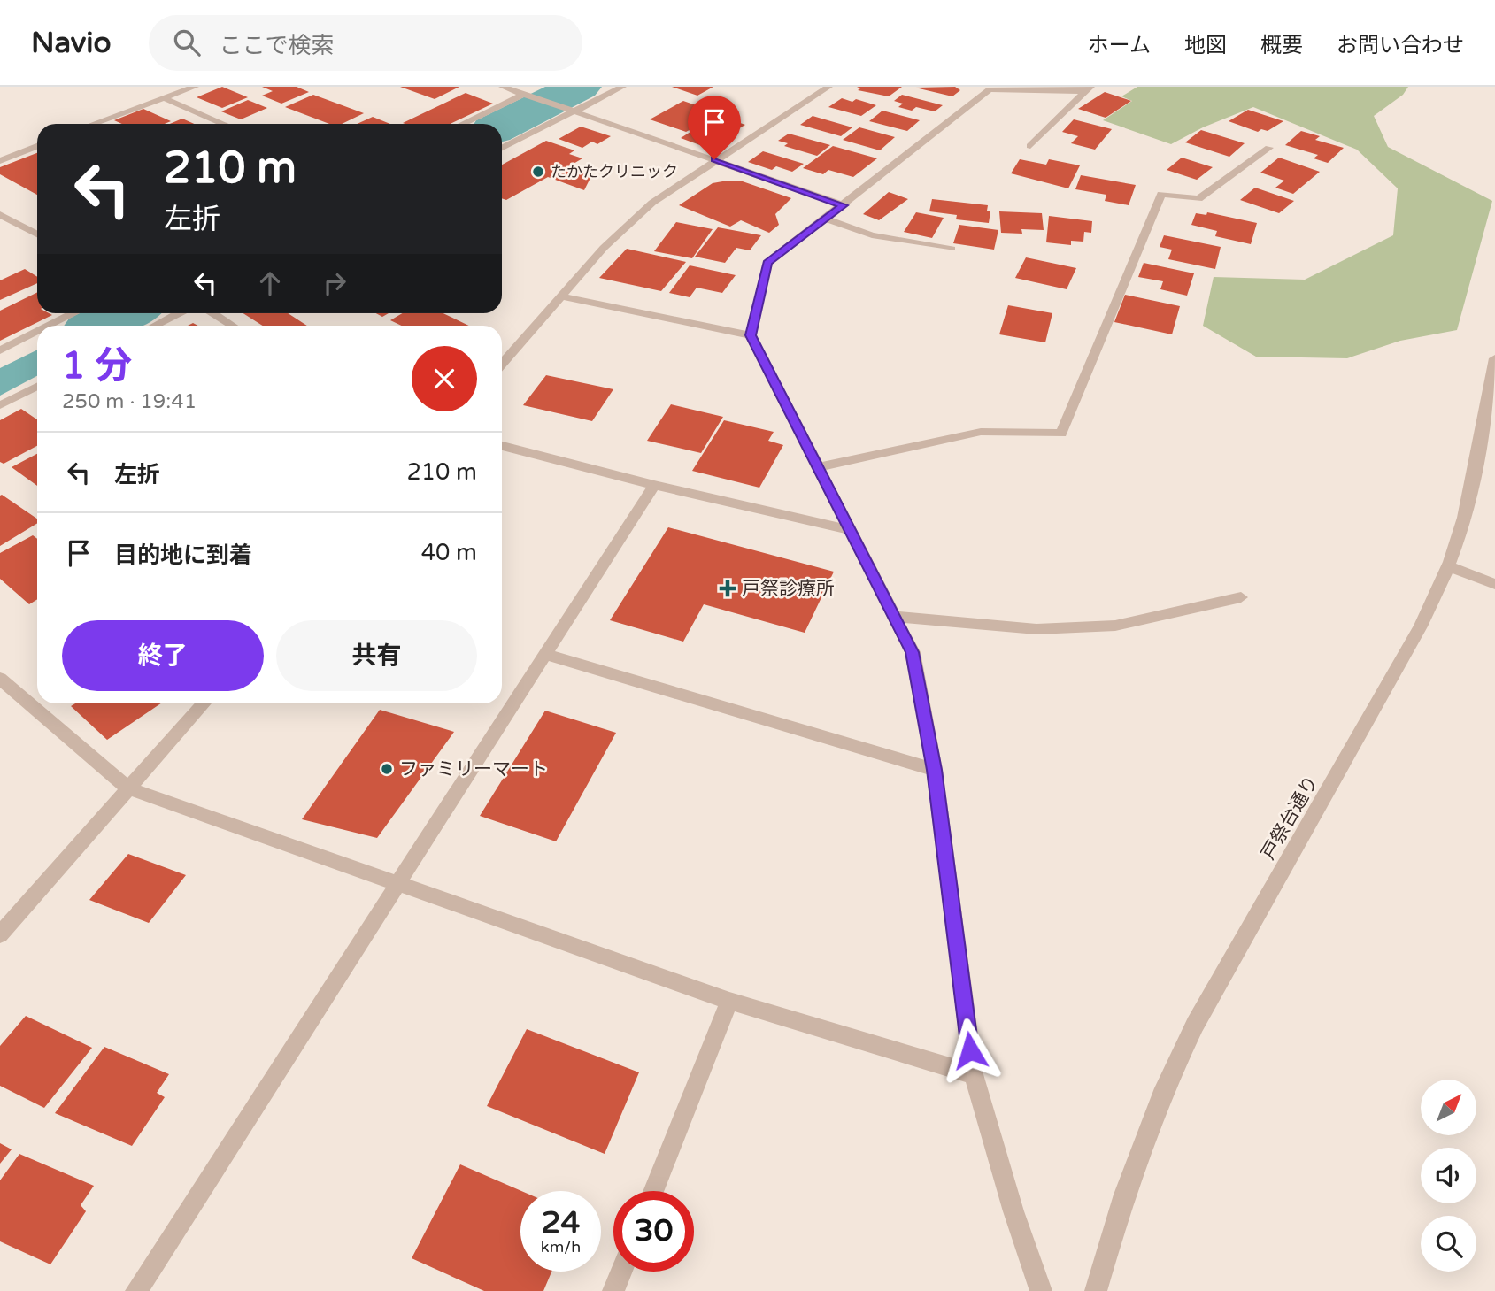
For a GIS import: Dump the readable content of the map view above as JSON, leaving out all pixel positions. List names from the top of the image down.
{
  "streets": {
    "street": ["戸祭台通り"]
  },
  "places": {
    "other": ["たかたクリニック", "ファミリーマート"],
    "health": ["戸祭診療所"]
  },
  "north": "top right",
  "page": {
    "header": "Navio",
    "search": "ここで検索",
    "nav": [
      "ホーム",
      "地図",
      "概要",
      "お問い合わせ"
    ],
    "turn": ["210 m", "左折"],
    "heading": ["1 分", "250 m · 19:41"],
    "list": [
      {
        "name": "左折",
        "value": "210 m"
      },
      {
        "name": "目的地に到着",
        "value": "40 m"
      }
    ],
    "buttons": ["終了", "共有"],
    "speed": "24 km/h",
    "limit": "30"
  }
}
